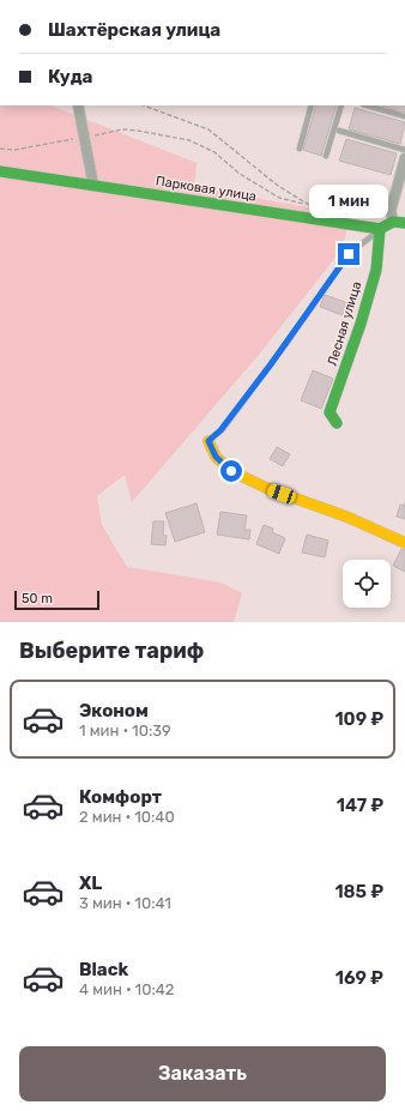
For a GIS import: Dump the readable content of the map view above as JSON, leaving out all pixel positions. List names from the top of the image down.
{
  "streets": {
    "street": ["Парковая улица", "Лесная улица"]
  },
  "crossings": [
    ["Парковая улица", "Лесная улица"]
  ],
  "scale_bar": "50 m",
  "page": {
    "banner": ["Шахтёрская улица", "Куда"],
    "bubble": "1 мин",
    "scale": "50 m",
    "heading": "Выберите тариф",
    "list": [
      {
        "name": "Эконом",
        "note": "1 мин · 10:39",
        "value": "109 ₽"
      },
      {
        "name": "Комфорт",
        "note": "2 мин · 10:40",
        "value": "147 ₽"
      },
      {
        "name": "XL",
        "note": "3 мин · 10:41",
        "value": "185 ₽"
      },
      {
        "name": "Black",
        "note": "4 мин · 10:42",
        "value": "169 ₽"
      }
    ],
    "buttons": "Заказать"
  }
}
